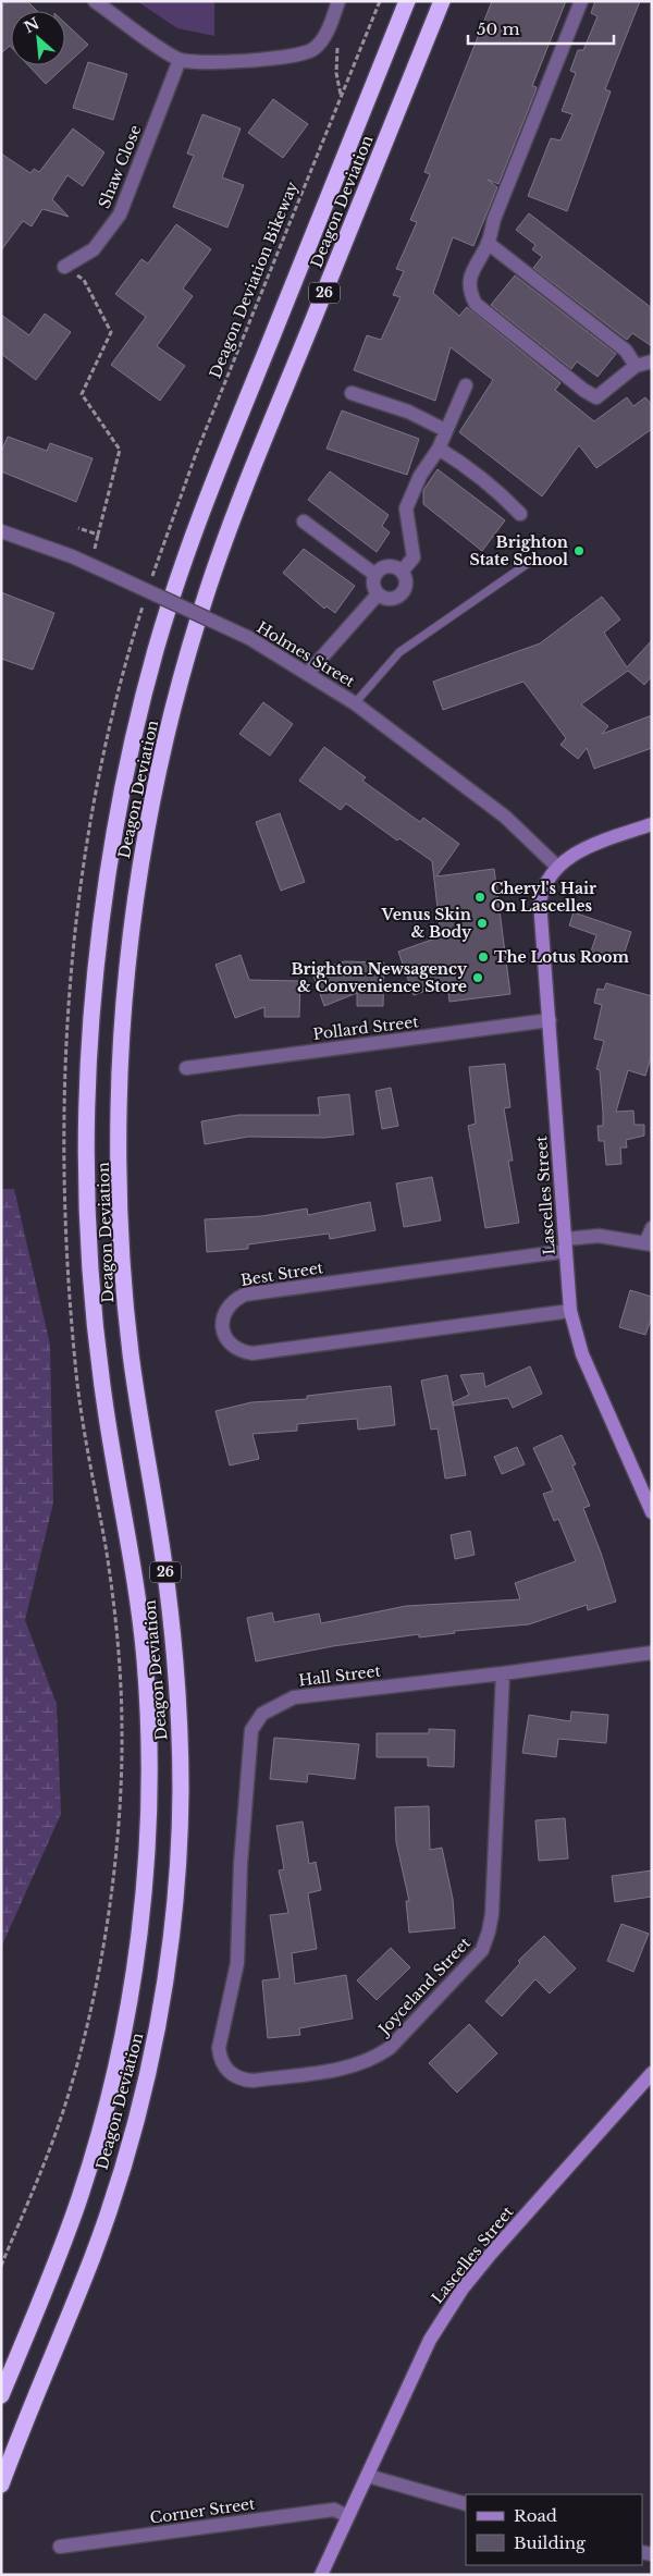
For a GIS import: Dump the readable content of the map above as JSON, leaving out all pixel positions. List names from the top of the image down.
{
  "streets": {
    "highway": ["Deagon Deviation", "26"],
    "street": [
      "Shaw Close",
      "Holmes Street",
      "Pollard Street",
      "Lascelles Street",
      "Best Street",
      "Hall Street",
      "Joyceland Street",
      "Corner Street"
    ],
    "path": ["Deagon Deviation Bikeway"]
  },
  "crossings": [
    ["Holmes Street", "Lascelles Street"],
    ["Pollard Street", "Lascelles Street"],
    ["Lascelles Street", "Best Street"],
    ["Lascelles Street", "Corner Street"],
    ["Hall Street", "Joyceland Street"]
  ],
  "places": [
    "Brighton State School",
    "Cheryl's Hair On Lascelles",
    "Venus Skin & Body",
    "The Lotus Room",
    "Brighton Newsagency & Convenience Store"
  ],
  "legend": ["Road", "Building"],
  "scale_bar": "50 m",
  "north": "top left"
}
